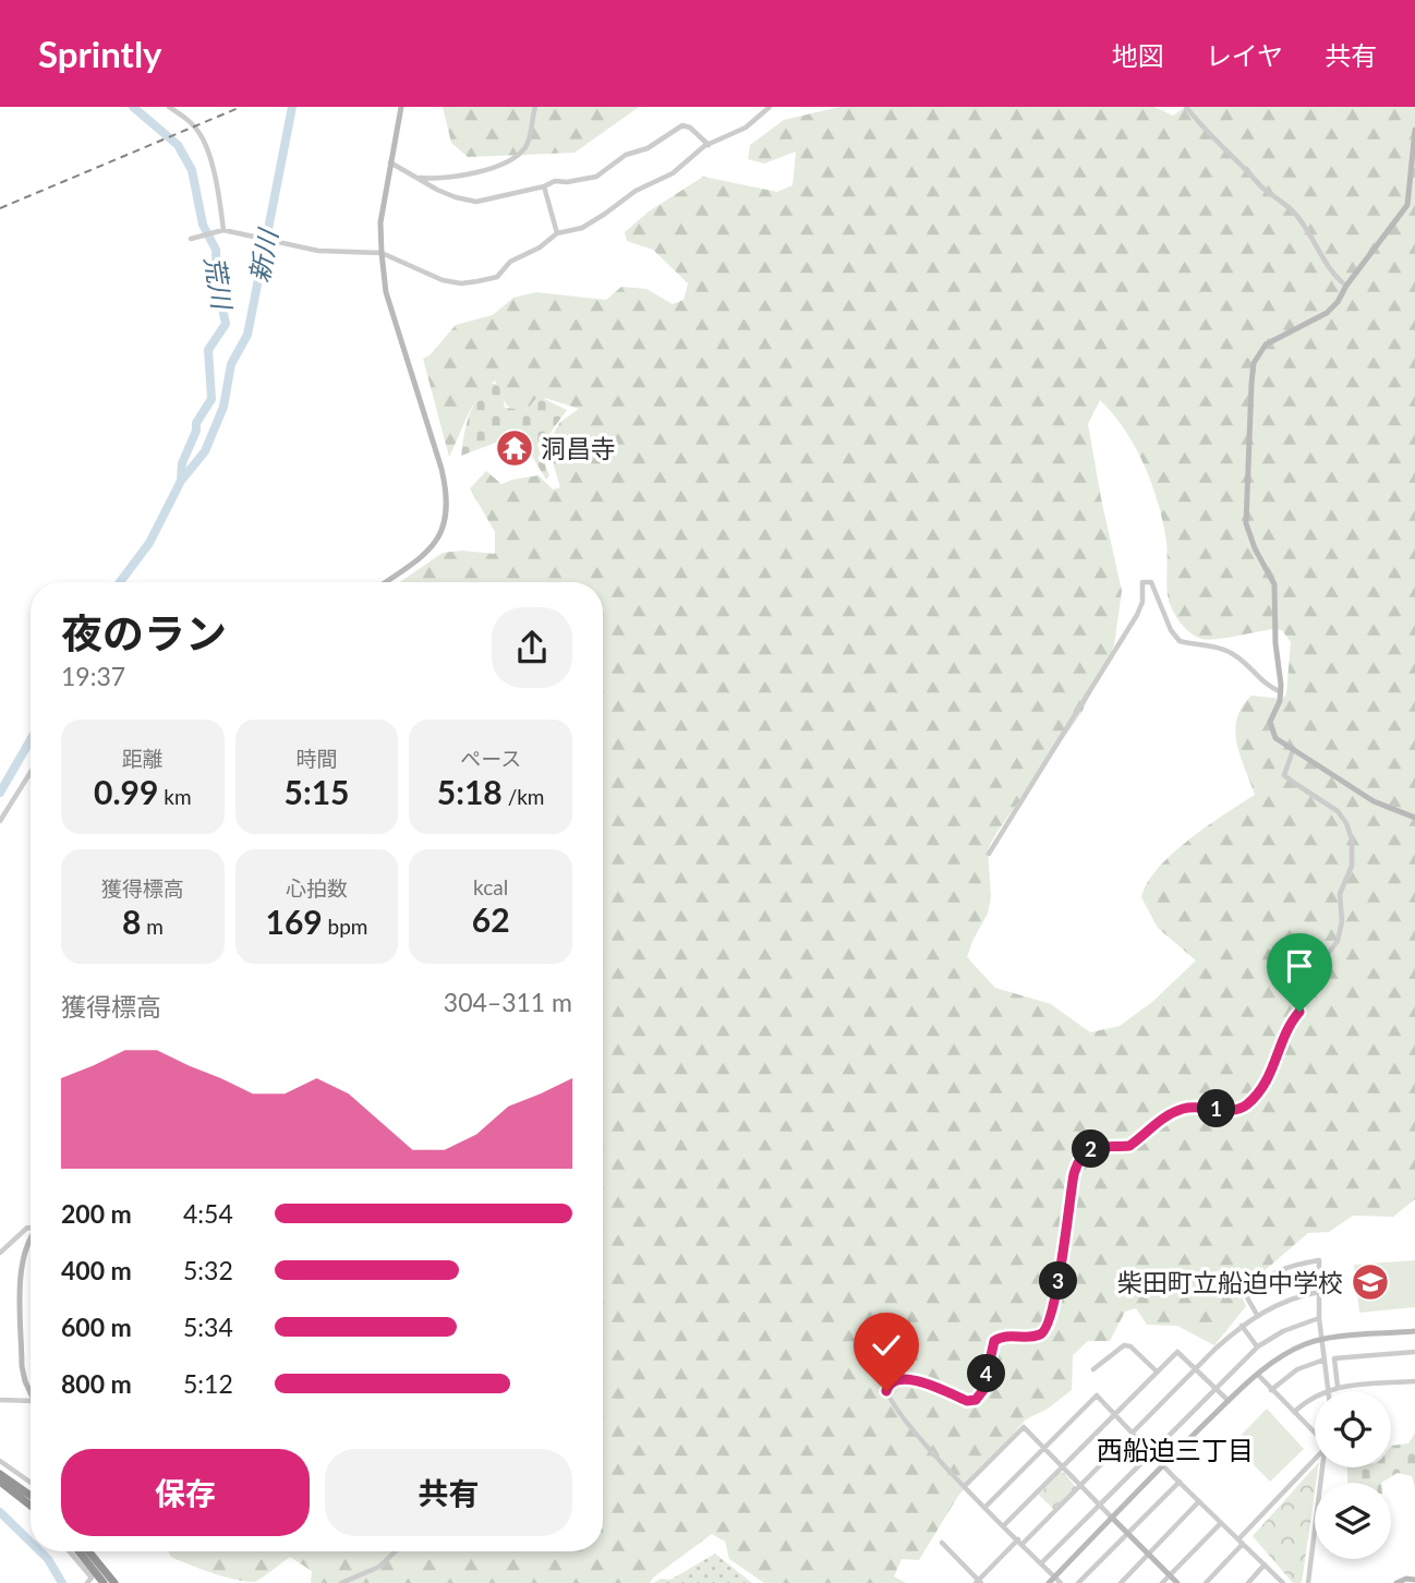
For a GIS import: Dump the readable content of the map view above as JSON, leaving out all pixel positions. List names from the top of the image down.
{
  "districts": ["西船迫三丁目"],
  "water": ["新川", "荒川"],
  "places": {
    "temple": ["洞昌寺"],
    "school or university": ["柴田町立船迫中学校"]
  },
  "page": {
    "header": "Sprintly",
    "nav": ["地図", "レイヤ", "共有"],
    "heading": ["夜のラン", "19:37"],
    "stats": [
      ["距離", "0.99 km"],
      ["時間", "5:15"],
      ["ペース", "5:18 /km"],
      ["獲得標高", "8 m"],
      ["心拍数", "169 bpm"],
      ["kcal", "62"]
    ],
    "chart": ["獲得標高", "304–311 m"],
    "pins": [
      "1",
      "2",
      "3",
      "4"
    ],
    "list": [
      {
        "name": "200 m",
        "note": "4:54"
      },
      {
        "name": "400 m",
        "note": "5:32"
      },
      {
        "name": "600 m",
        "note": "5:34"
      },
      {
        "name": "800 m",
        "note": "5:12"
      }
    ],
    "buttons": ["保存", "共有"]
  }
}
